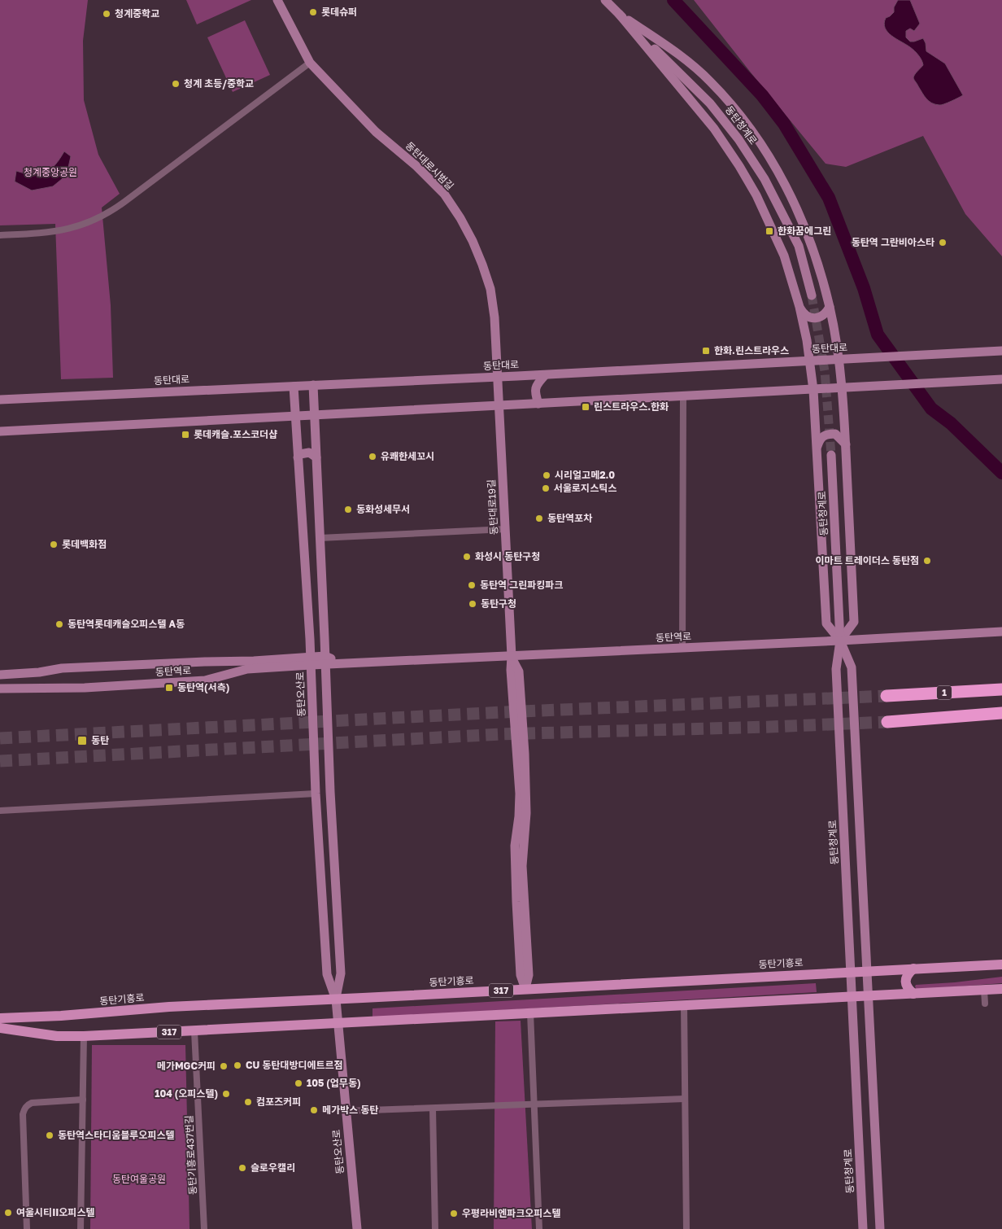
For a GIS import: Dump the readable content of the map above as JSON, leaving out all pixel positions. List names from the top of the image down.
{
  "streets": {
    "highway": ["1"],
    "main road": ["동탄기흥로", "317"],
    "street": [
      "동탄청계로",
      "동탄대로시범길",
      "동탄대로",
      "동탄대로19길",
      "동탄역로",
      "동탄오산로",
      "동탄기흥로437번길"
    ]
  },
  "crossings": [
    ["동탄청계로", "동탄역로"],
    ["동탄청계로", "동탄기흥로"],
    ["동탄청계로", "317"],
    ["동탄대로시범길", "동탄대로"],
    ["동탄대로시범길", "동탄대로19길"],
    ["동탄대로", "동탄오산로"],
    ["동탄대로19길", "동탄역로"],
    ["동탄대로19길", "동탄기흥로"],
    ["동탄역로", "동탄오산로"],
    ["동탄오산로", "동탄기흥로"],
    ["동탄오산로", "317"],
    ["317", "동탄기흥로437번길"]
  ],
  "parks": ["청계중앙공원", "동탄여울공원"],
  "places": {
    "other": [
      "롯데슈퍼",
      "청계중학교",
      "청계 초등/중학교",
      "동탄역 그란비아스타",
      "유쾌한세꼬시",
      "시리얼고메2.0",
      "서울로지스틱스",
      "동화성세무서",
      "동탄역포차",
      "롯데백화점",
      "화성시 동탄구청",
      "이마트 트레이더스 동탄점",
      "동탄역 그린파킹파크",
      "동탄구청",
      "동탄역롯데캐슬오피스텔 A동",
      "CU 동탄대방디에트르점",
      "메가MGC커피",
      "105 (업무동)",
      "104 (오피스텔)",
      "컴포즈커피",
      "메가박스 동탄",
      "동탄역스타디움블루오피스텔",
      "슬로우캘리",
      "여울시티II오피스텔",
      "우평라비엔파크오피스텔"
    ],
    "transit": [
      "한화꿈에그린",
      "한화.린스트라우스",
      "린스트라우스.한화",
      "롯데캐슬.포스코더샵",
      "동탄역(서측)",
      "동탄"
    ]
  }
}
